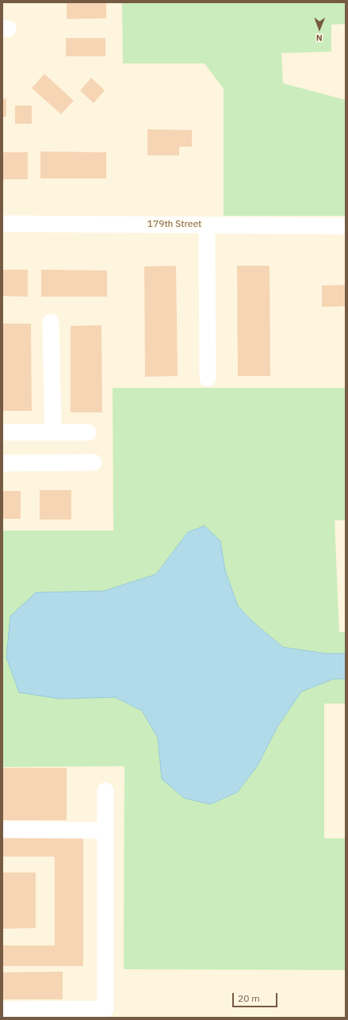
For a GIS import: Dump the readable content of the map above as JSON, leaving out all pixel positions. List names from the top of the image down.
{
  "streets": {
    "street": ["179th Street"]
  },
  "scale_bar": "20 m",
  "north": "bottom"
}
